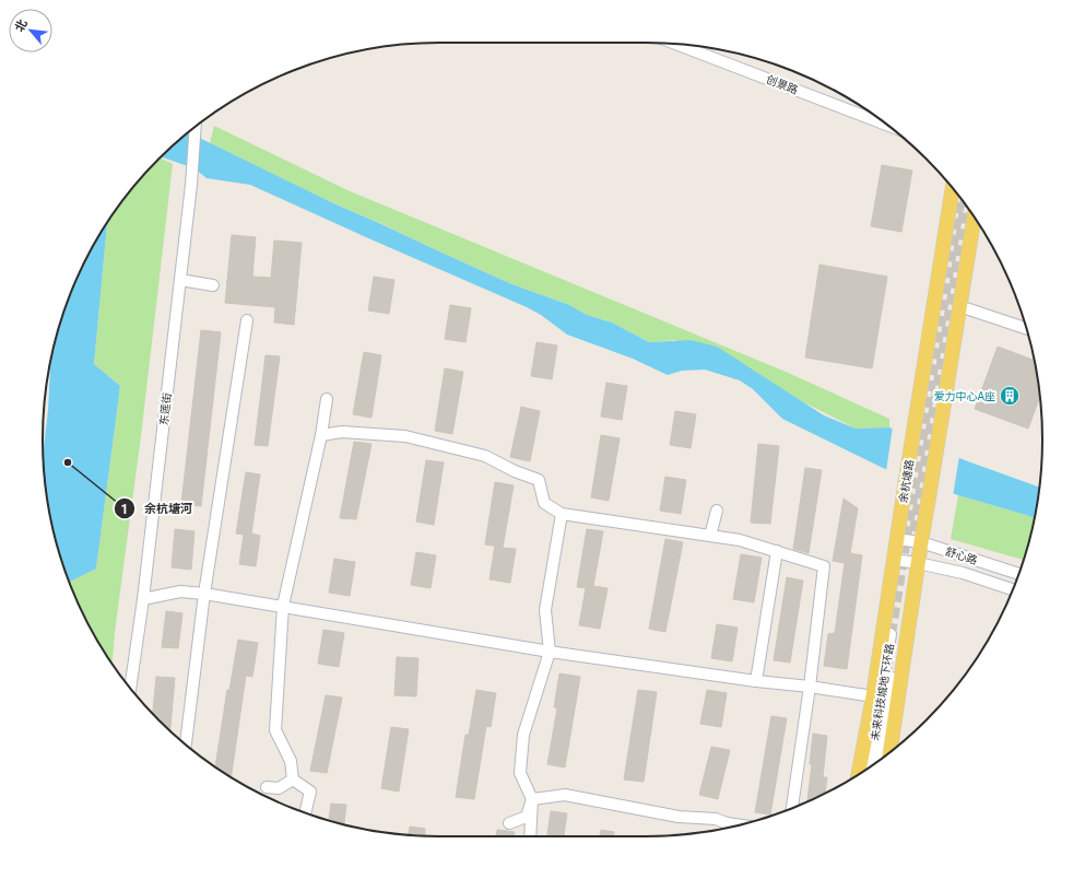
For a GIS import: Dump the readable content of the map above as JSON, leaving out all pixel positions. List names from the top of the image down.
{
  "streets": {
    "main road": ["余杭塘路"],
    "street": [
      "创景路",
      "东莲街",
      "舒心路",
      "未来科技城地下环路"
    ]
  },
  "crossings": [
    ["余杭塘路", "舒心路"]
  ],
  "places": {
    "building": ["爱力中心A座"],
    "other": ["余杭塘河"]
  },
  "north": "top left"
}
